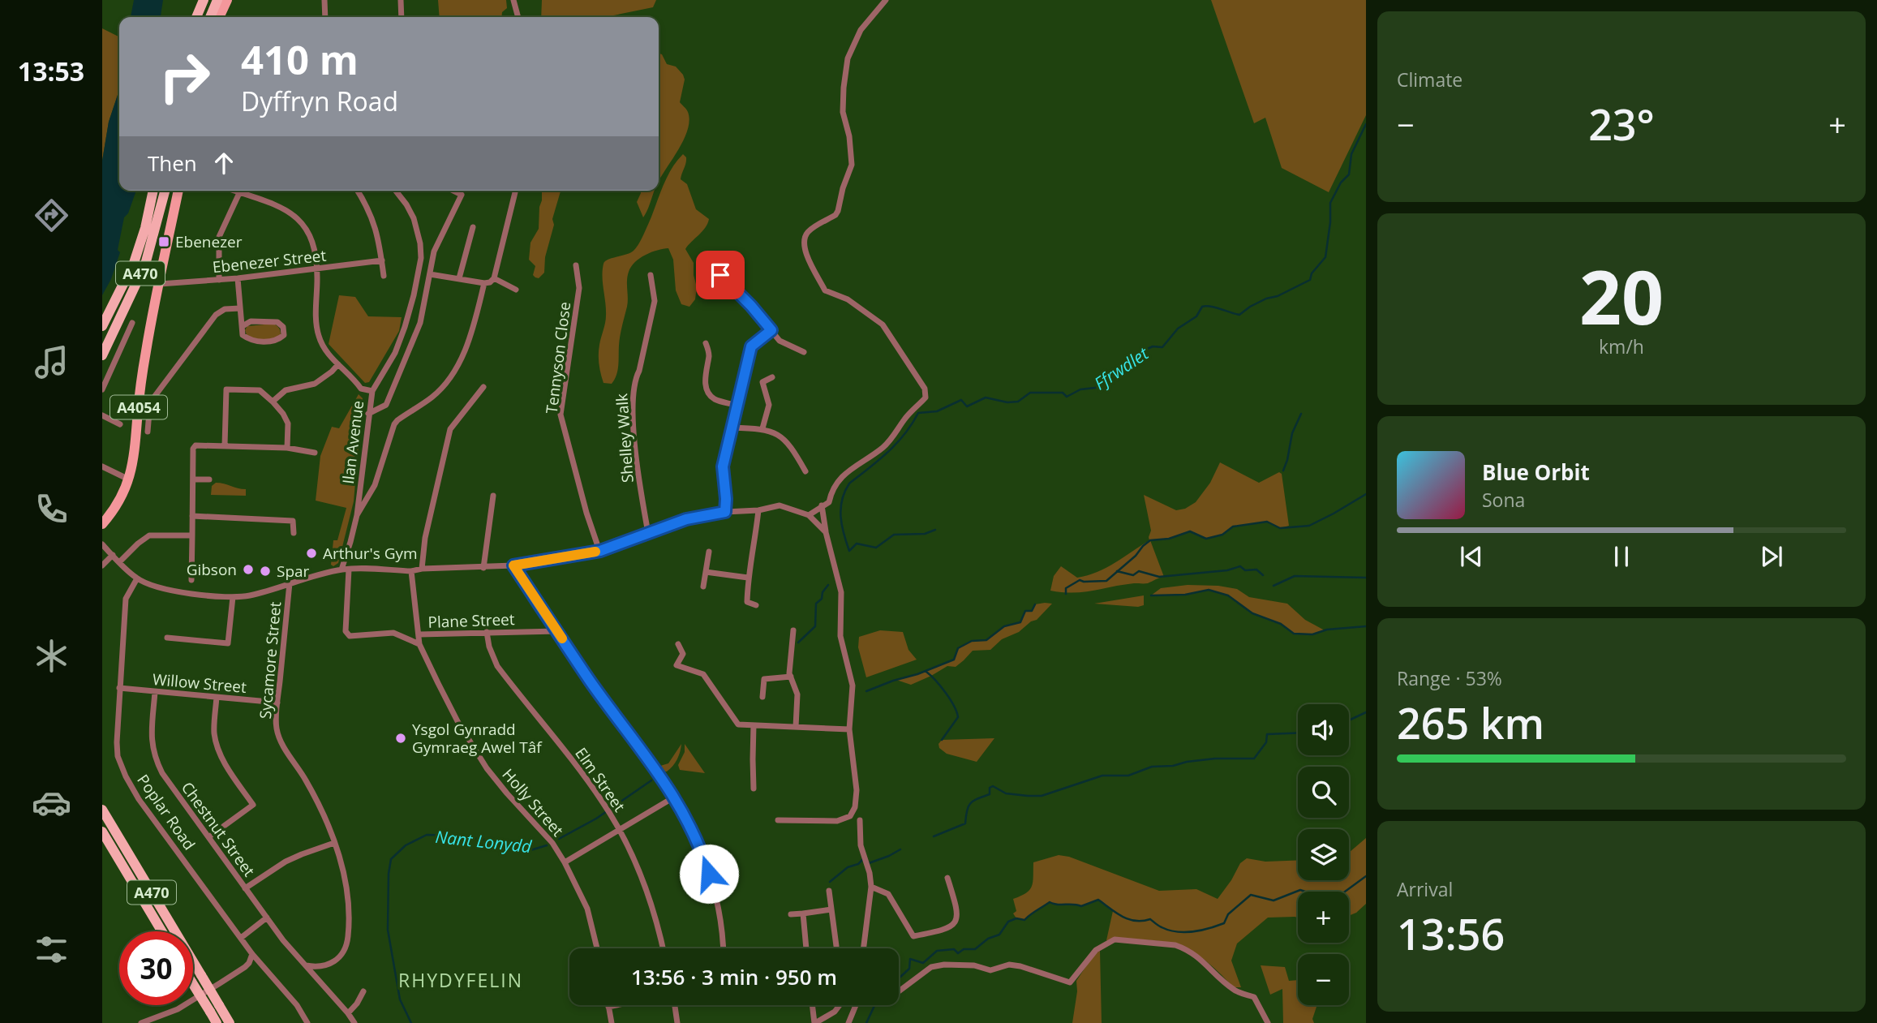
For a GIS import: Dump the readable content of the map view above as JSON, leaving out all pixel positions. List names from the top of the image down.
{
  "streets": {
    "highway": ["A470"],
    "main road": ["A4054"],
    "street": [
      "Ebenezer Street",
      "Tennyson Close",
      "Shelley Walk",
      "Ilan Avenue",
      "Plane Street",
      "Sycamore Street",
      "Willow Street",
      "Elm Street",
      "Holly Street",
      "Poplar Road",
      "Chestnut Street"
    ]
  },
  "crossings": [
    ["Ebenezer Street", "A4054"],
    ["Plane Street", "Elm Street"],
    ["Plane Street", "Holly Street"],
    ["Sycamore Street", "Willow Street"],
    ["Sycamore Street", "Chestnut Street"],
    ["Willow Street", "Poplar Road"],
    ["Willow Street", "Chestnut Street"]
  ],
  "districts": ["RHYDYFELIN"],
  "water": ["Ffrwdlet", "Nant Lonydd"],
  "places": {
    "transit": ["Ebenezer"],
    "other": [
      "Arthur's Gym",
      "Gibson",
      "Spar",
      "Ysgol Gynradd Gymraeg Awel Tâf"
    ]
  },
  "page": {
    "tabs": "13:53",
    "tile": [
      "Climate",
      ["20", "km/h"],
      ["Range · 53%", "265 km"],
      ["Arrival", "13:56"]
    ],
    "turn": ["410 m", "Dyffryn Road"],
    "heat": ["−", "23°", "+"],
    "then": "Then",
    "song": ["Blue Orbit", "Sona"],
    "map_buttons": ["+", "−"],
    "limit": "30",
    "trip": "13:56 · 3 min · 950 m"
  }
}
